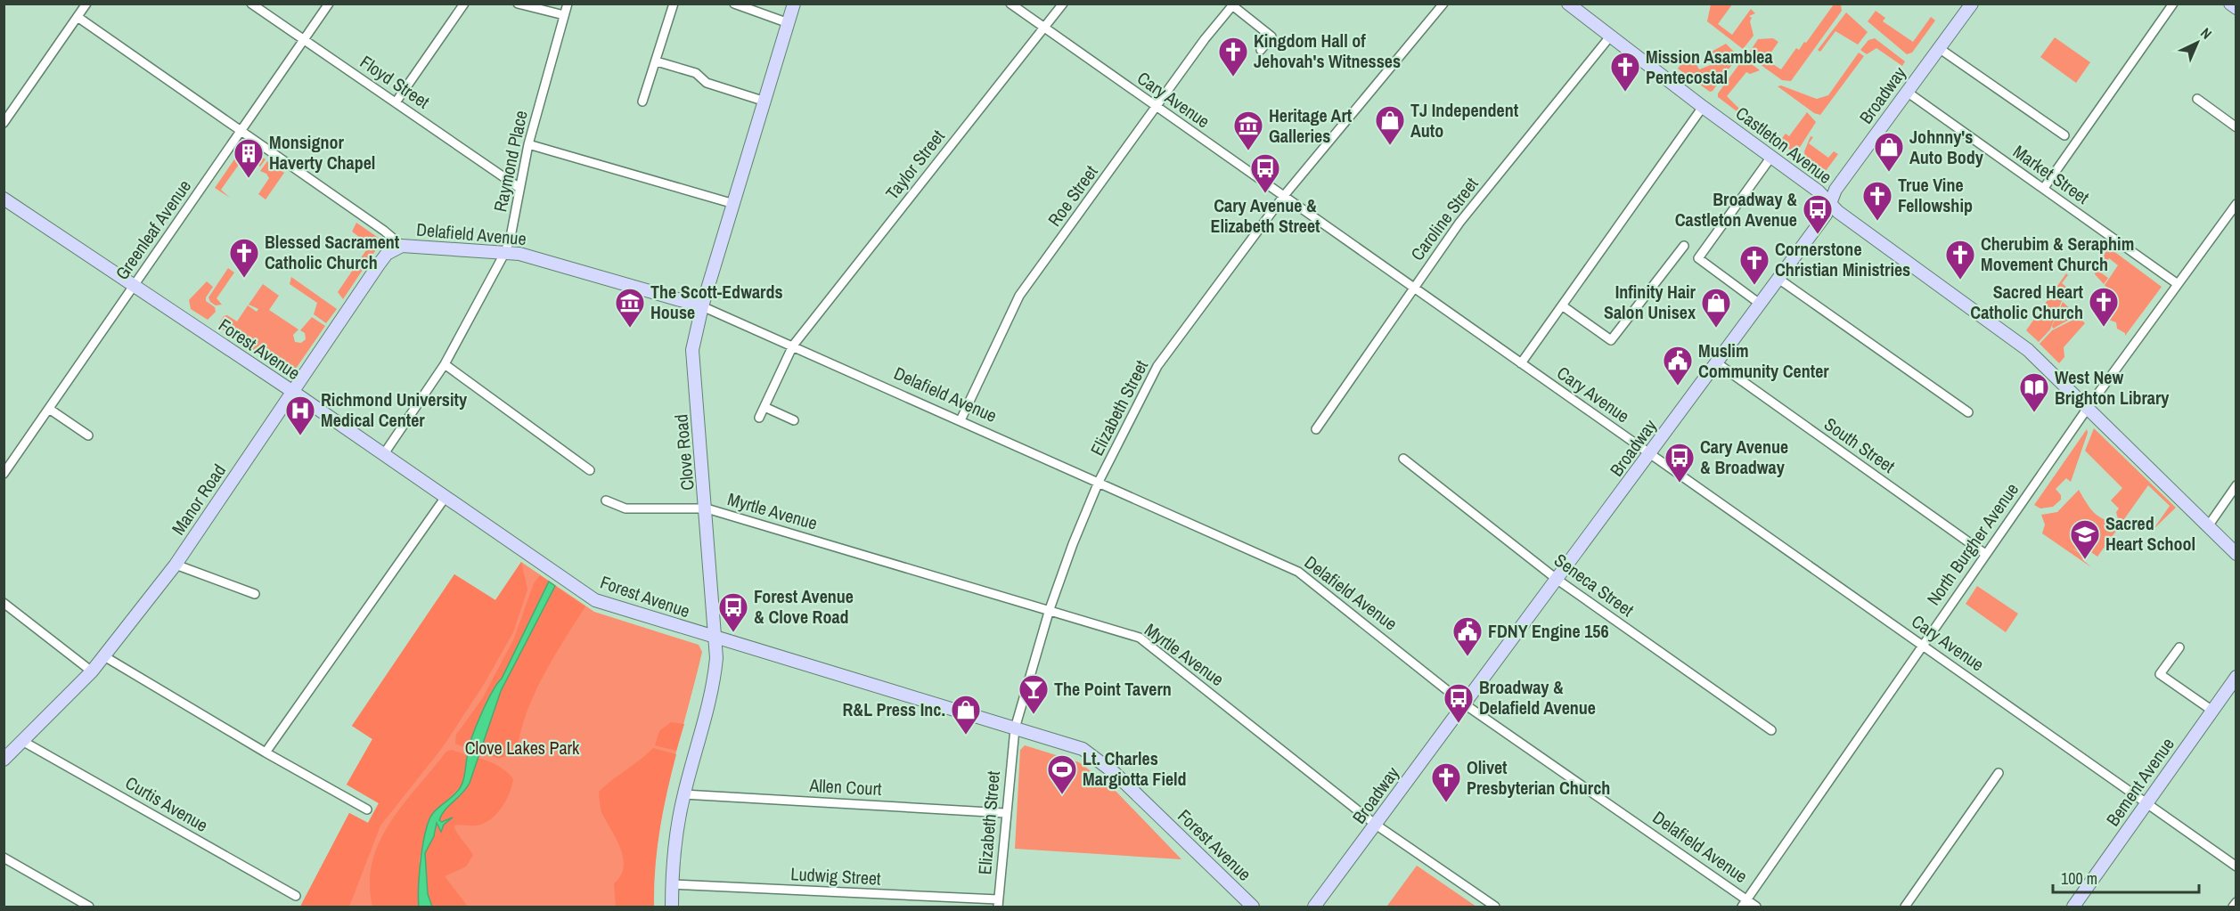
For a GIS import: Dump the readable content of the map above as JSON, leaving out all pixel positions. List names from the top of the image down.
{
  "streets": {
    "street": [
      "Floyd Street",
      "Broadway",
      "Cary Avenue",
      "Castleton Avenue",
      "Raymond Place",
      "Taylor Street",
      "Market Street",
      "Roe Street",
      "Caroline Street",
      "Greenleaf Avenue",
      "Delafield Avenue",
      "Forest Avenue",
      "Elizabeth Street",
      "South Street",
      "Clove Road",
      "Manor Road",
      "Myrtle Avenue",
      "North Burgher Avenue",
      "Seneca Street",
      "Bement Avenue",
      "Allen Court",
      "Curtis Avenue",
      "Ludwig Street"
    ]
  },
  "crossings": [
    ["Floyd Street", "Raymond Place"],
    ["Floyd Street", "Greenleaf Avenue"],
    ["Broadway", "Cary Avenue"],
    ["Broadway", "Castleton Avenue"],
    ["Broadway", "Market Street"],
    ["Broadway", "Delafield Avenue"],
    ["Broadway", "South Street"],
    ["Broadway", "Myrtle Avenue"],
    ["Broadway", "Seneca Street"],
    ["Cary Avenue", "Taylor Street"],
    ["Cary Avenue", "Roe Street"],
    ["Cary Avenue", "Caroline Street"],
    ["Cary Avenue", "Elizabeth Street"],
    ["Cary Avenue", "North Burgher Avenue"],
    ["Cary Avenue", "Bement Avenue"],
    ["Castleton Avenue", "Caroline Street"],
    ["Castleton Avenue", "North Burgher Avenue"],
    ["Raymond Place", "Delafield Avenue"],
    ["Raymond Place", "Forest Avenue"],
    ["Taylor Street", "Delafield Avenue"],
    ["Market Street", "North Burgher Avenue"],
    ["Roe Street", "Delafield Avenue"],
    ["Greenleaf Avenue", "Delafield Avenue"],
    ["Greenleaf Avenue", "Forest Avenue"],
    ["Delafield Avenue", "Elizabeth Street"],
    ["Delafield Avenue", "Clove Road"],
    ["Delafield Avenue", "Manor Road"],
    ["Delafield Avenue", "North Burgher Avenue"],
    ["Forest Avenue", "Elizabeth Street"],
    ["Forest Avenue", "Clove Road"],
    ["Forest Avenue", "Manor Road"],
    ["Elizabeth Street", "Myrtle Avenue"],
    ["Elizabeth Street", "Allen Court"],
    ["Elizabeth Street", "Ludwig Street"],
    ["South Street", "North Burgher Avenue"],
    ["Clove Road", "Myrtle Avenue"],
    ["Clove Road", "Allen Court"],
    ["Clove Road", "Ludwig Street"],
    ["Manor Road", "Curtis Avenue"]
  ],
  "parks": ["Clove Lakes Park"],
  "places": {
    "church": [
      "Kingdom Hall of Jehovah's Witnesses",
      "Mission Asamblea Pentecostal",
      "True Vine Fellowship",
      "Blessed Sacrament Catholic Church",
      "Cherubim & Seraphim Movement Church",
      "Cornerstone Christian Ministries",
      "Sacred Heart Catholic Church",
      "Olivet Presbyterian Church"
    ],
    "shop": [
      "TJ Independent Auto",
      "Johnny's Auto Body",
      "Infinity Hair Salon Unisex",
      "R&L Press Inc."
    ],
    "museum": ["Heritage Art Galleries", "The Scott-Edwards House"],
    "building": ["Monsignor Haverty Chapel"],
    "bus stop": [
      "Cary Avenue & Elizabeth Street",
      "Broadway & Castleton Avenue",
      "Cary Avenue & Broadway",
      "Forest Avenue & Clove Road",
      "Broadway & Delafield Avenue"
    ],
    "public building": ["Muslim Community Center", "FDNY Engine 156"],
    "library": ["West New Brighton Library"],
    "hospital": ["Richmond University Medical Center"],
    "school or university": ["Sacred Heart School"],
    "bar": ["The Point Tavern"],
    "sports": ["Lt. Charles Margiotta Field"]
  },
  "scale_bar": "100 m",
  "north": "top right"
}
